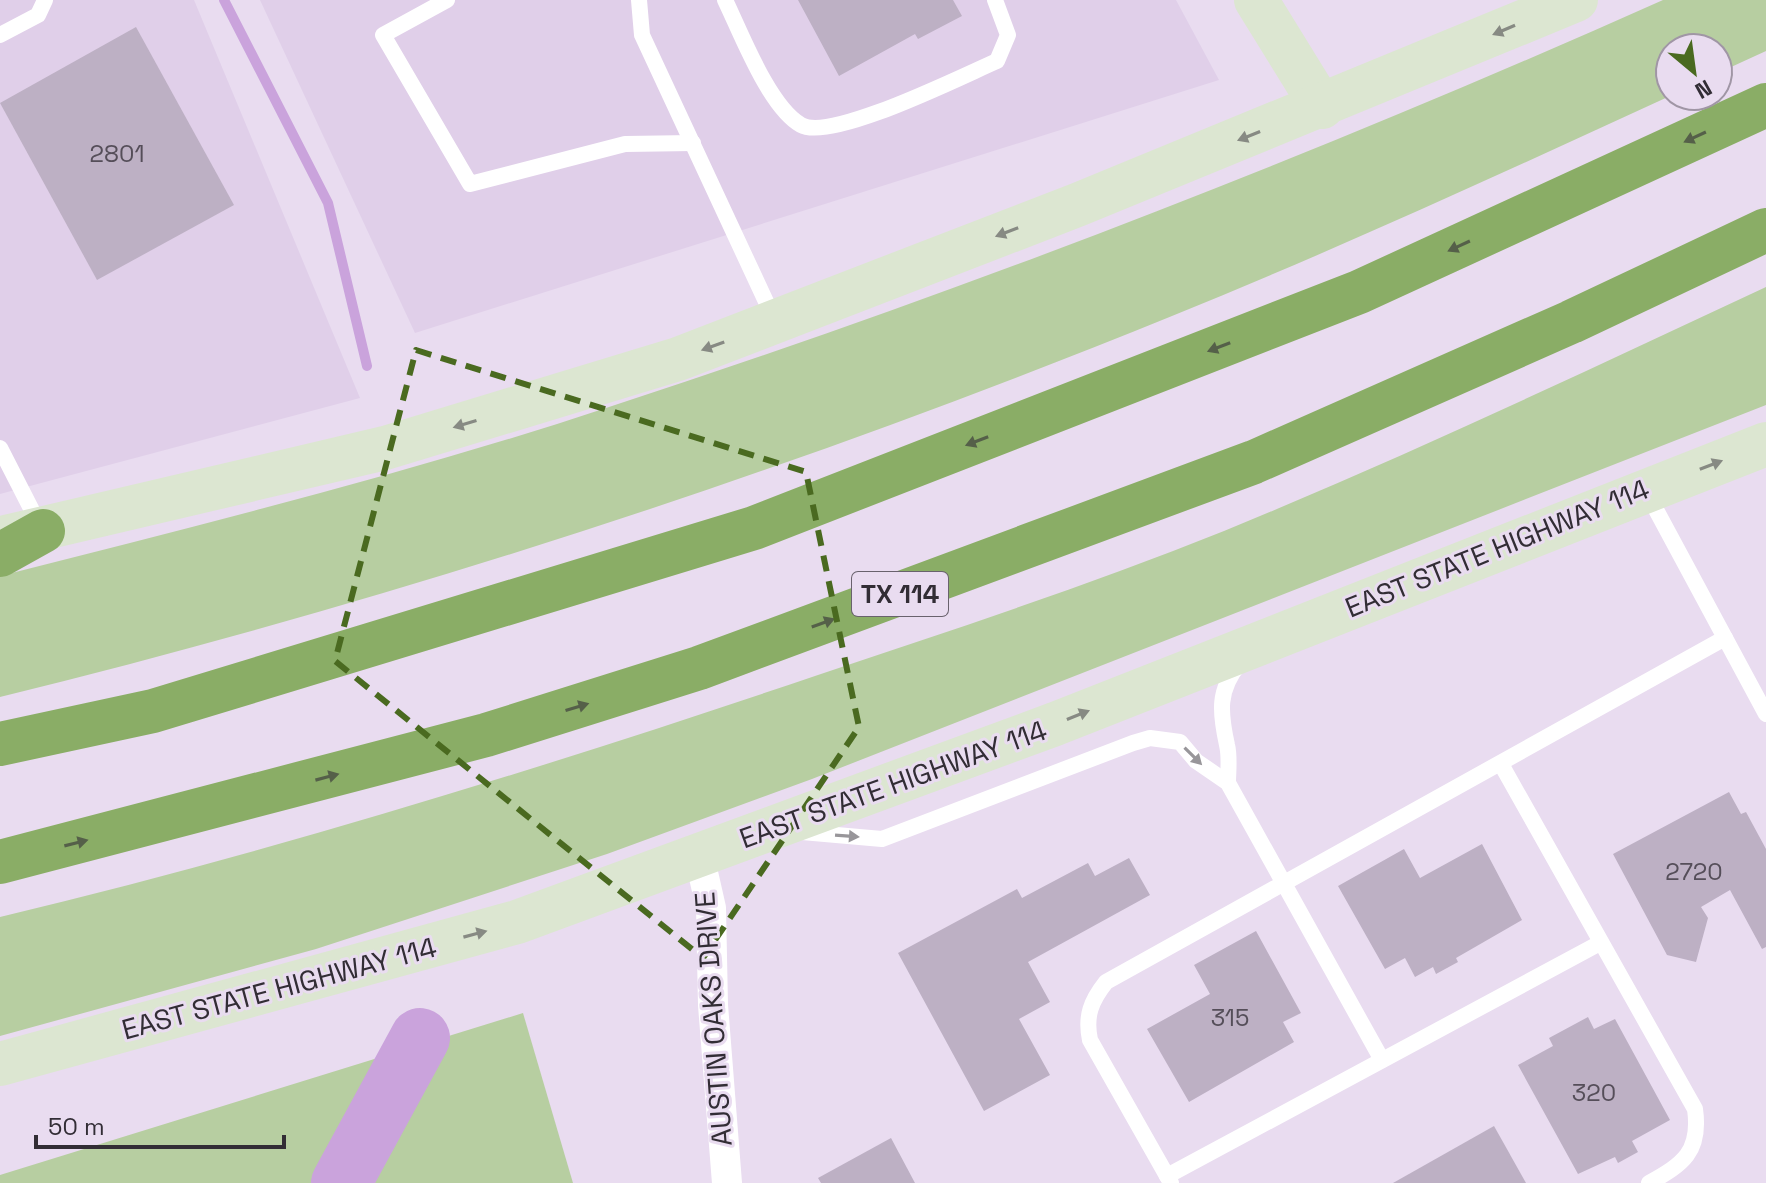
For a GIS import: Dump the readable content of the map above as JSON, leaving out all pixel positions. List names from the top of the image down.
{
  "streets": {
    "highway": ["TX 114"],
    "main road": ["EAST STATE HIGHWAY 114"],
    "street": ["AUSTIN OAKS DRIVE"]
  },
  "crossings": [
    ["EAST STATE HIGHWAY 114", "AUSTIN OAKS DRIVE"]
  ],
  "one_way": ["EAST STATE HIGHWAY 114"],
  "house_numbers": [
    "2801",
    "2720",
    "315",
    "320"
  ],
  "scale_bar": "50 m",
  "north": "bottom right"
}
